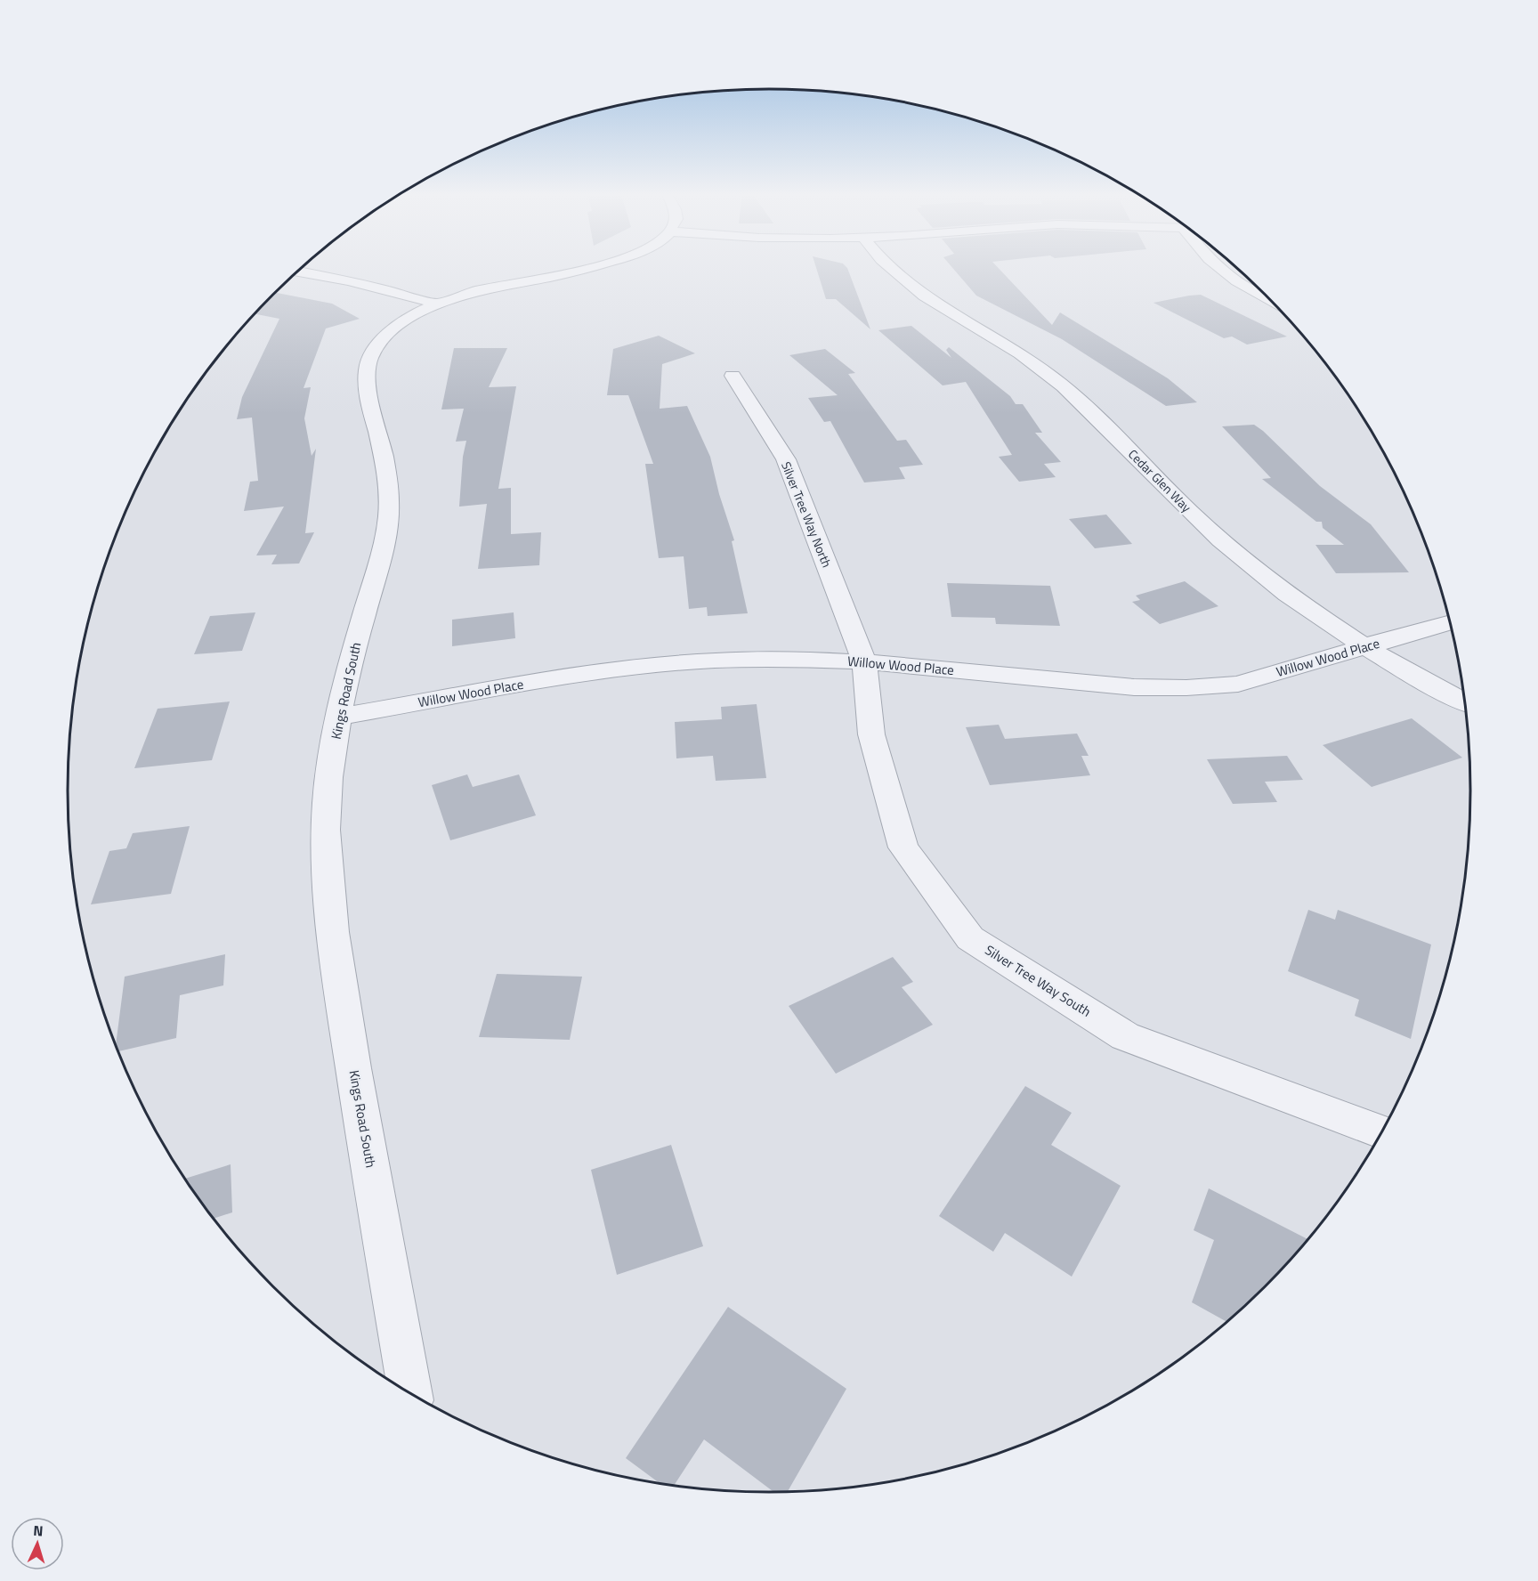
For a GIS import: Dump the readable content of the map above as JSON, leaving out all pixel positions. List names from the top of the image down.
{
  "streets": {
    "street": [
      "Cedar Glen Way",
      "Silver Tree Way North",
      "Willow Wood Place",
      "Kings Road South",
      "Silver Tree Way South"
    ]
  },
  "crossings": [
    ["Cedar Glen Way", "Willow Wood Place"],
    ["Silver Tree Way North", "Willow Wood Place"],
    ["Silver Tree Way North", "Silver Tree Way South"],
    ["Willow Wood Place", "Kings Road South"],
    ["Willow Wood Place", "Silver Tree Way South"]
  ],
  "north": "top"
}
